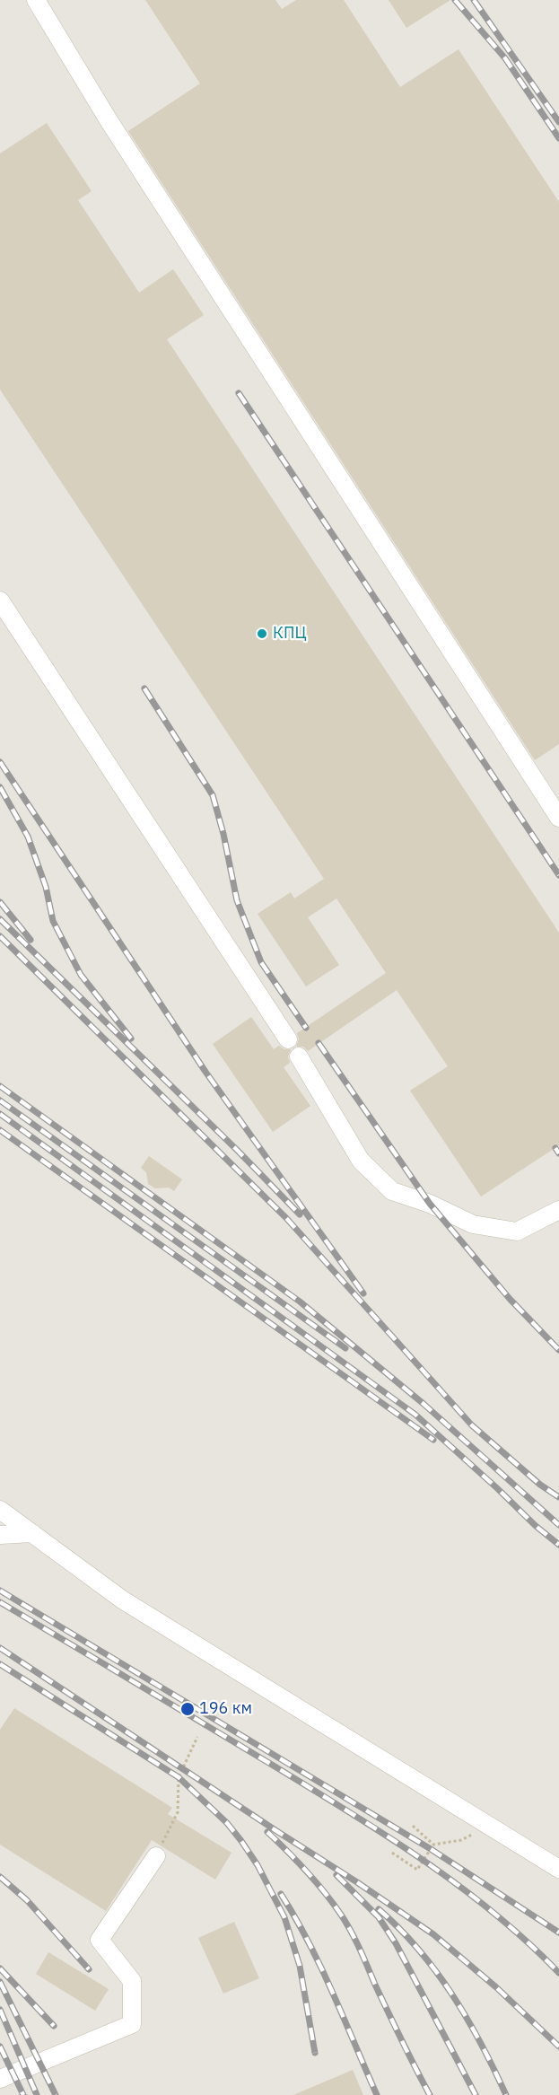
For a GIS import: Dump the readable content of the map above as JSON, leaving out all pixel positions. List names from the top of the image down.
{
  "places": ["КПЦ", "196 км"]
}
